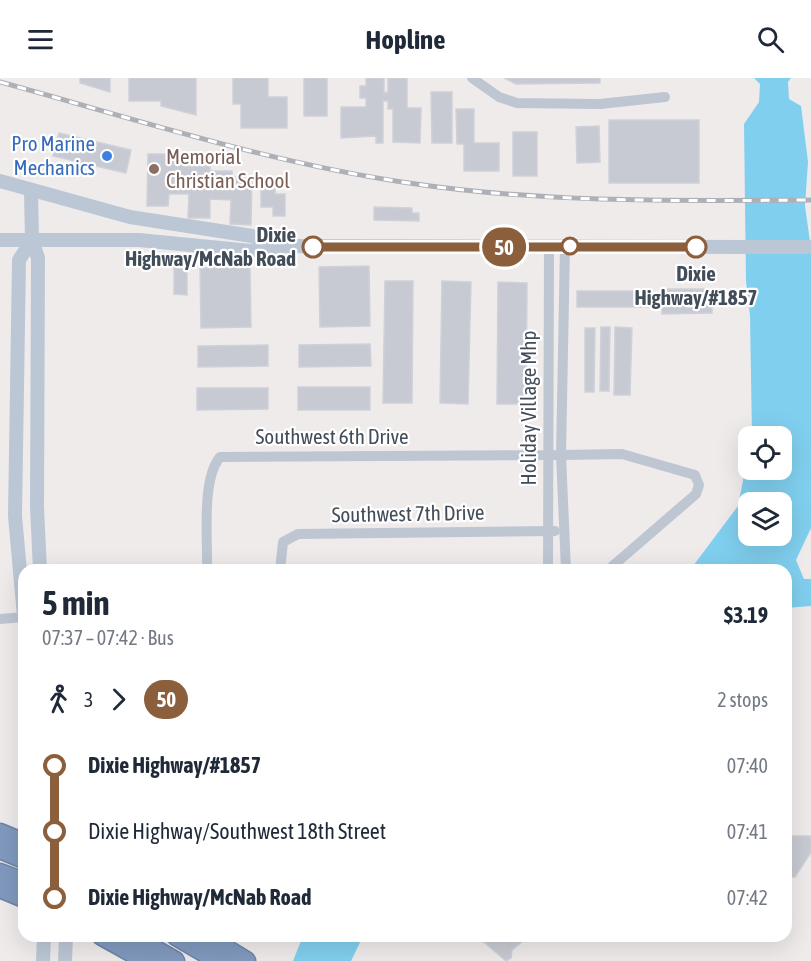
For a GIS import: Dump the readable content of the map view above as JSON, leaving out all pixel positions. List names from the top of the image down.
{
  "streets": {
    "street": ["Holiday Village Mhp", "Southwest 6th Drive", "Southwest 7th Drive"]
  },
  "crossings": [
    ["Holiday Village Mhp", "Southwest 6th Drive"],
    ["Holiday Village Mhp", "Southwest 7th Drive"]
  ],
  "places": [
    "Pro Marine Mechanics",
    "Memorial Christian School",
    "Dixie Highway/McNab Road",
    "Dixie Highway/#1857"
  ],
  "lines": ["bus line 50"],
  "page": {
    "header": "Hopline",
    "on_map": "50",
    "heading": ["5 min", "07:37 – 07:42 · Bus", "$3.19"],
    "legs": ["3", "50", "2 stops"],
    "list": [
      {
        "name": "Dixie Highway/#1857",
        "value": "07:40"
      },
      {
        "name": "Dixie Highway/Southwest 18th Street",
        "value": "07:41"
      },
      {
        "name": "Dixie Highway/McNab Road",
        "value": "07:42"
      }
    ]
  }
}
